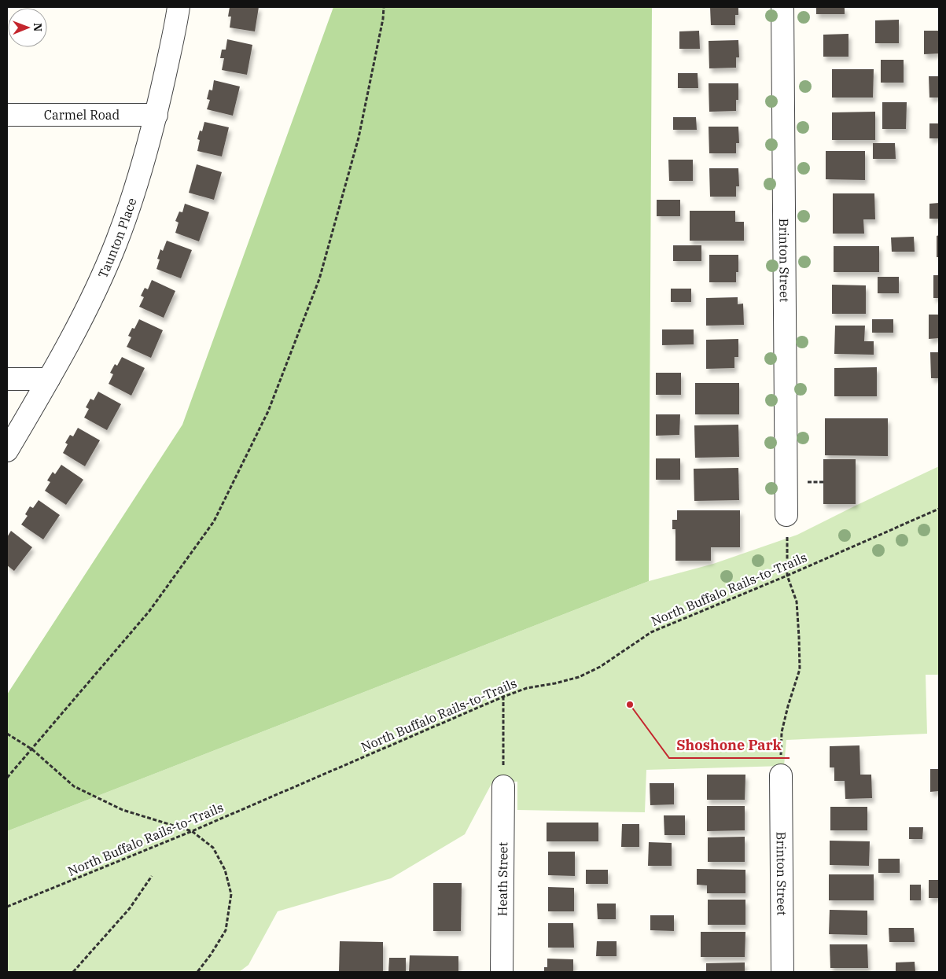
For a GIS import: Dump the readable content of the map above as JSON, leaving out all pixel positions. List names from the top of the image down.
{
  "streets": {
    "street": [
      "Carmel Road",
      "Taunton Place",
      "Brinton Street",
      "Heath Street"
    ],
    "path": ["North Buffalo Rails-to-Trails"]
  },
  "crossings": [
    ["Carmel Road", "Taunton Place"]
  ],
  "places": ["Shoshone Park"],
  "north": "right"
}
